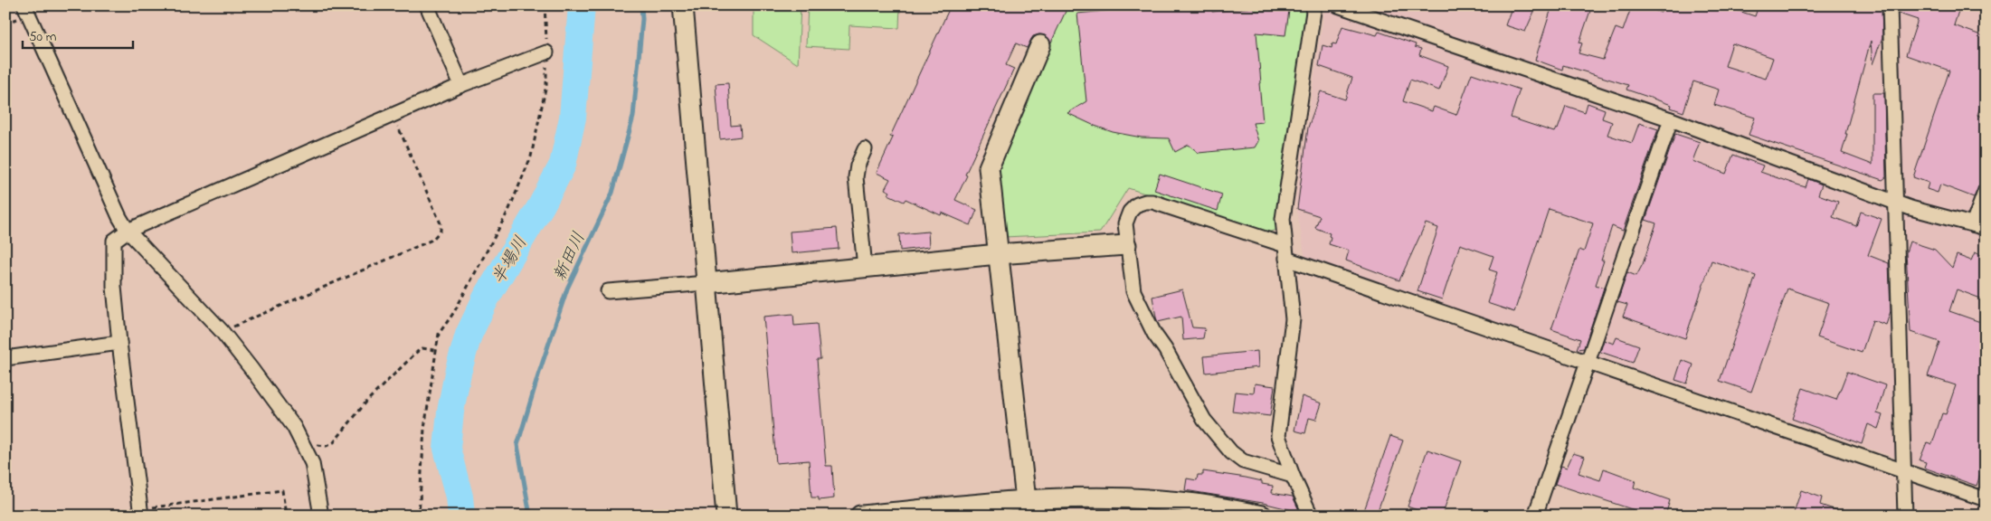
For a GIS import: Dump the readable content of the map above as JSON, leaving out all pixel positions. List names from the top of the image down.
{
  "water": ["新田川", "半場川"],
  "scale_bar": "50 m"
}
